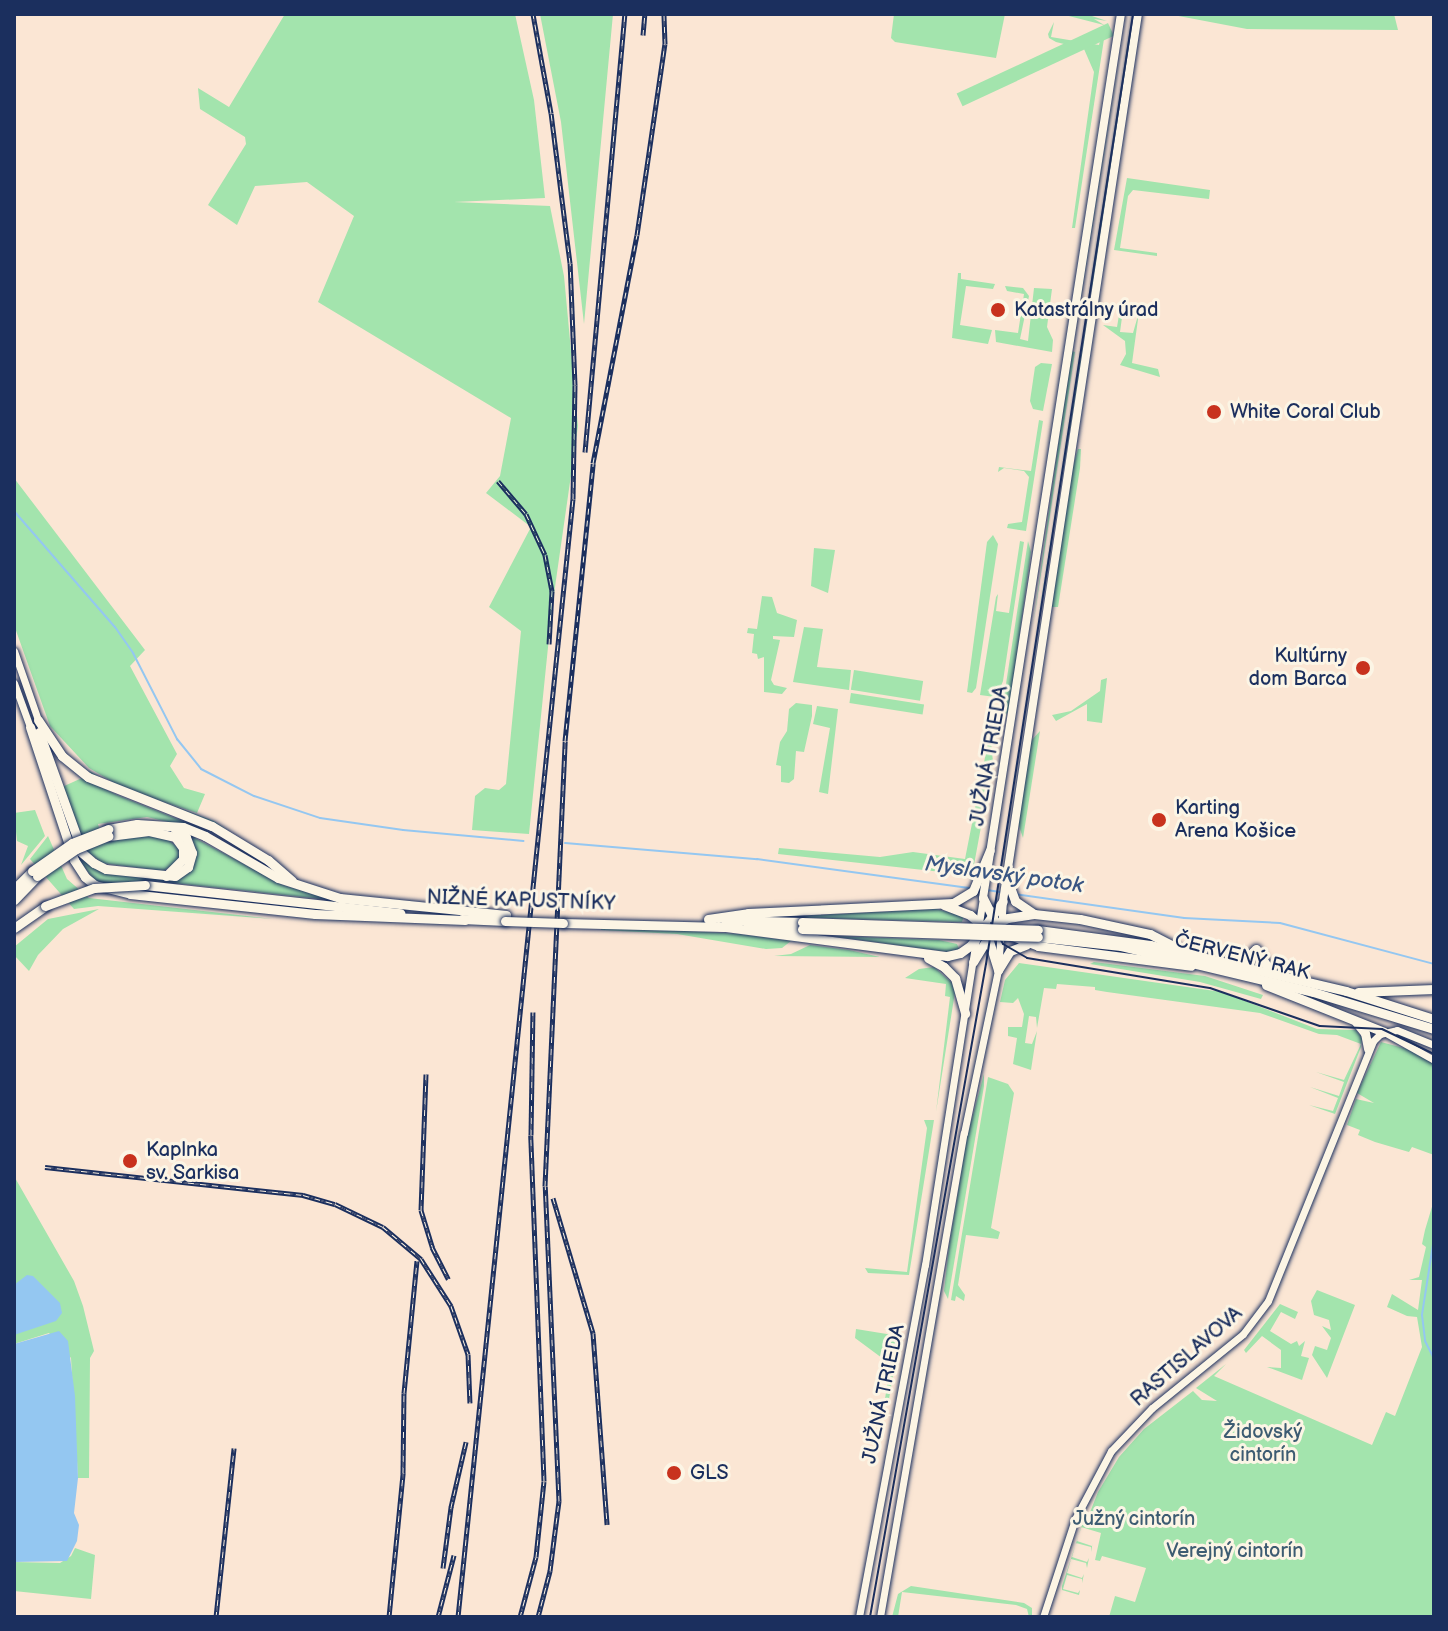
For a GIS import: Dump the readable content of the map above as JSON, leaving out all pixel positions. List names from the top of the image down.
{
  "streets": {
    "highway": ["NIŽNÉ KAPUSTNÍKY", "ČERVENÝ RAK"],
    "main road": ["JUŽNÁ TRIEDA"],
    "street": ["RASTISLAVOVA"]
  },
  "crossings": [
    ["NIŽNÉ KAPUSTNÍKY", "ČERVENÝ RAK"]
  ],
  "water": ["Myslavský potok"],
  "parks": ["Židovský cintorín", "Južný cintorín", "Verejný cintorín"],
  "places": [
    "Katastrálny úrad",
    "White Coral Club",
    "Kultúrny dom Barca",
    "Karting Arena Košice",
    "Kaplnka sv. Sarkisa",
    "GLS"
  ]
}
